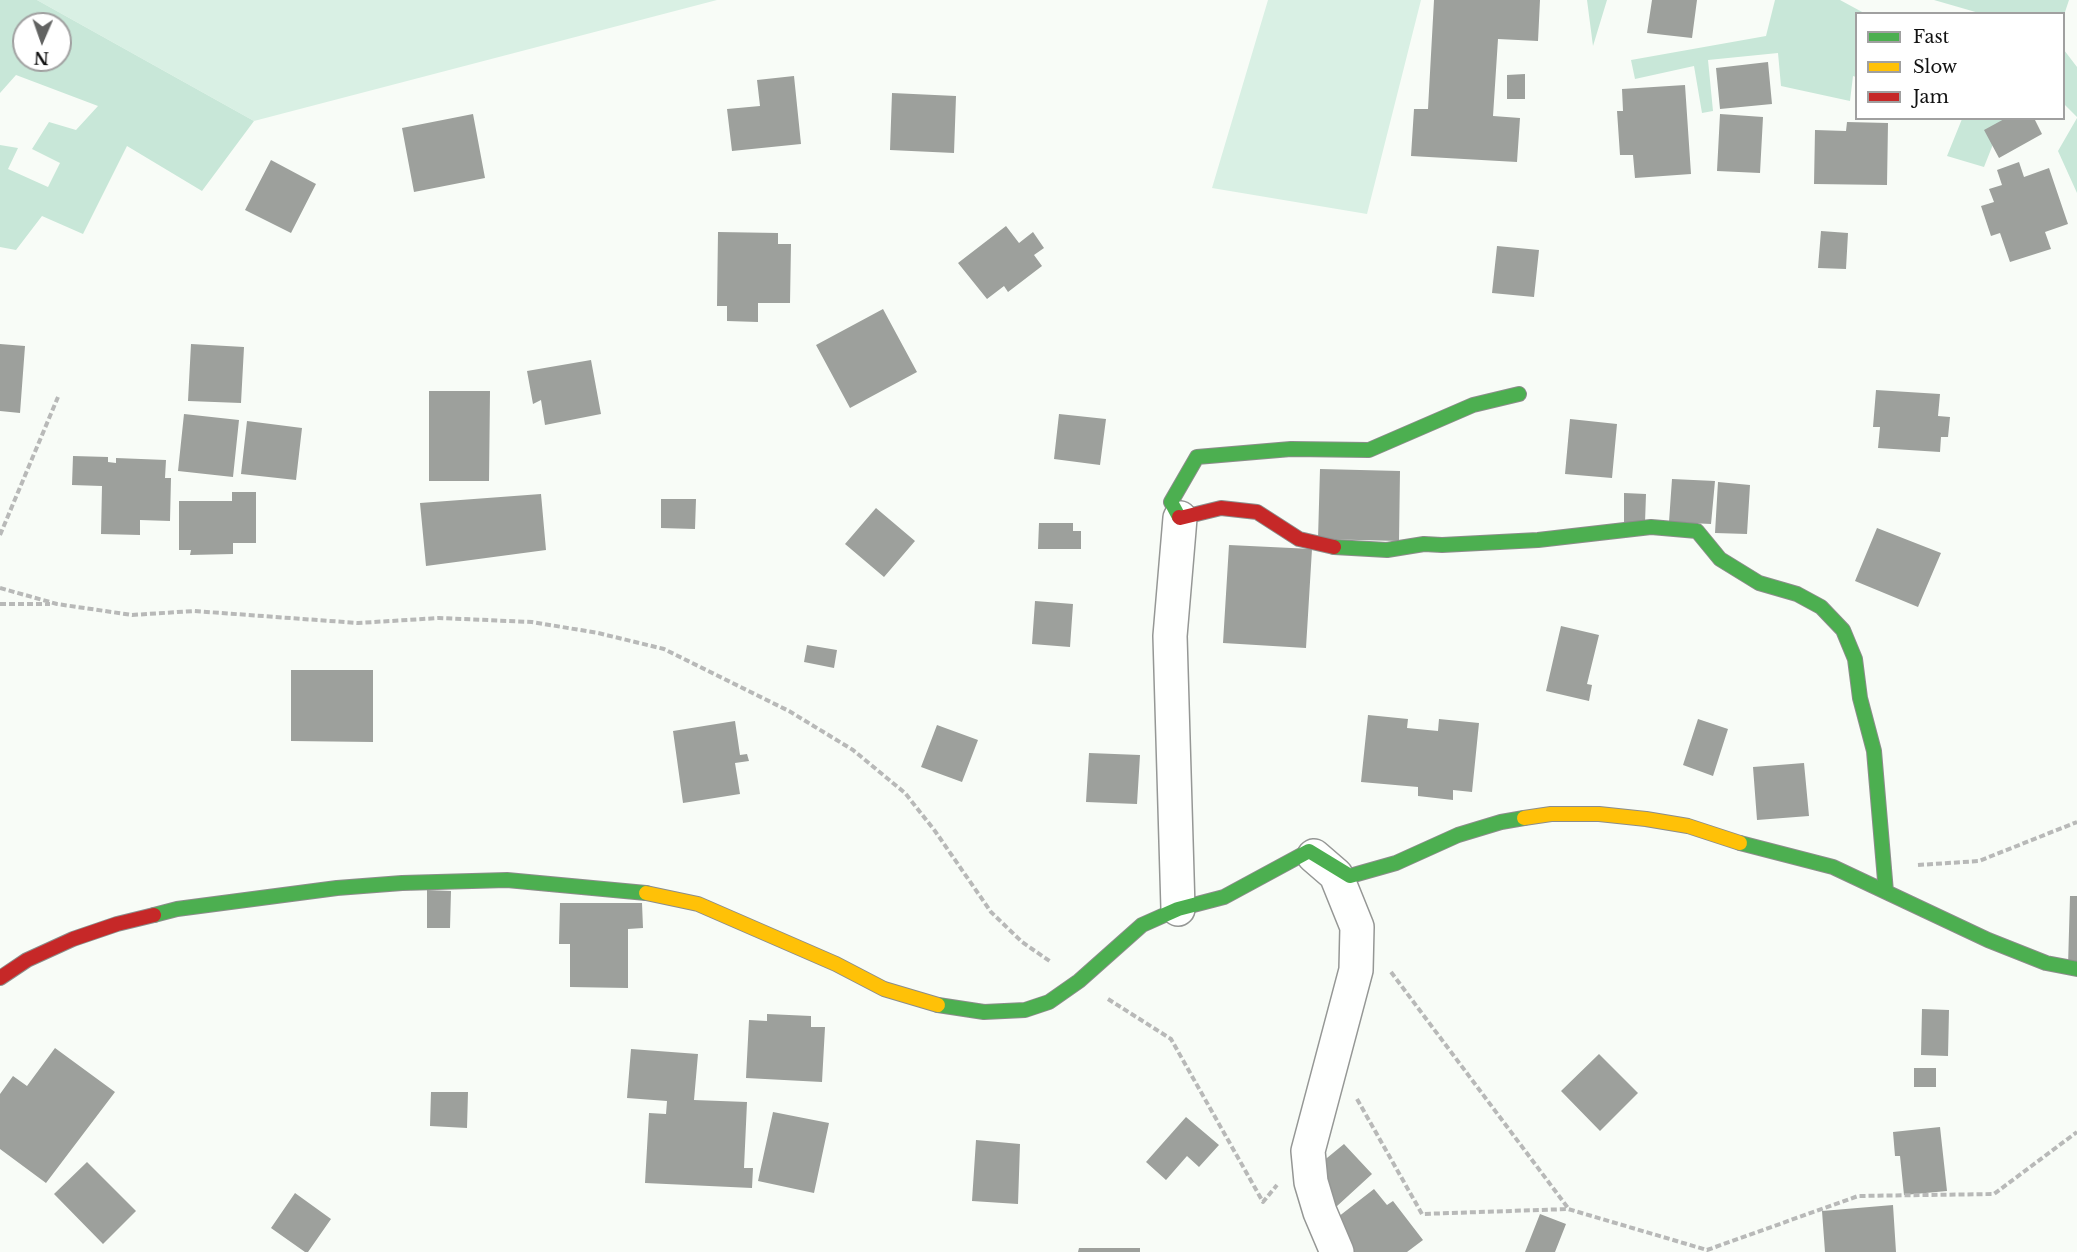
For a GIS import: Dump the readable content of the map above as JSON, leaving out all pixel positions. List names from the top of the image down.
{
  "legend": ["Fast", "Slow", "Jam"],
  "north": "bottom"
}
